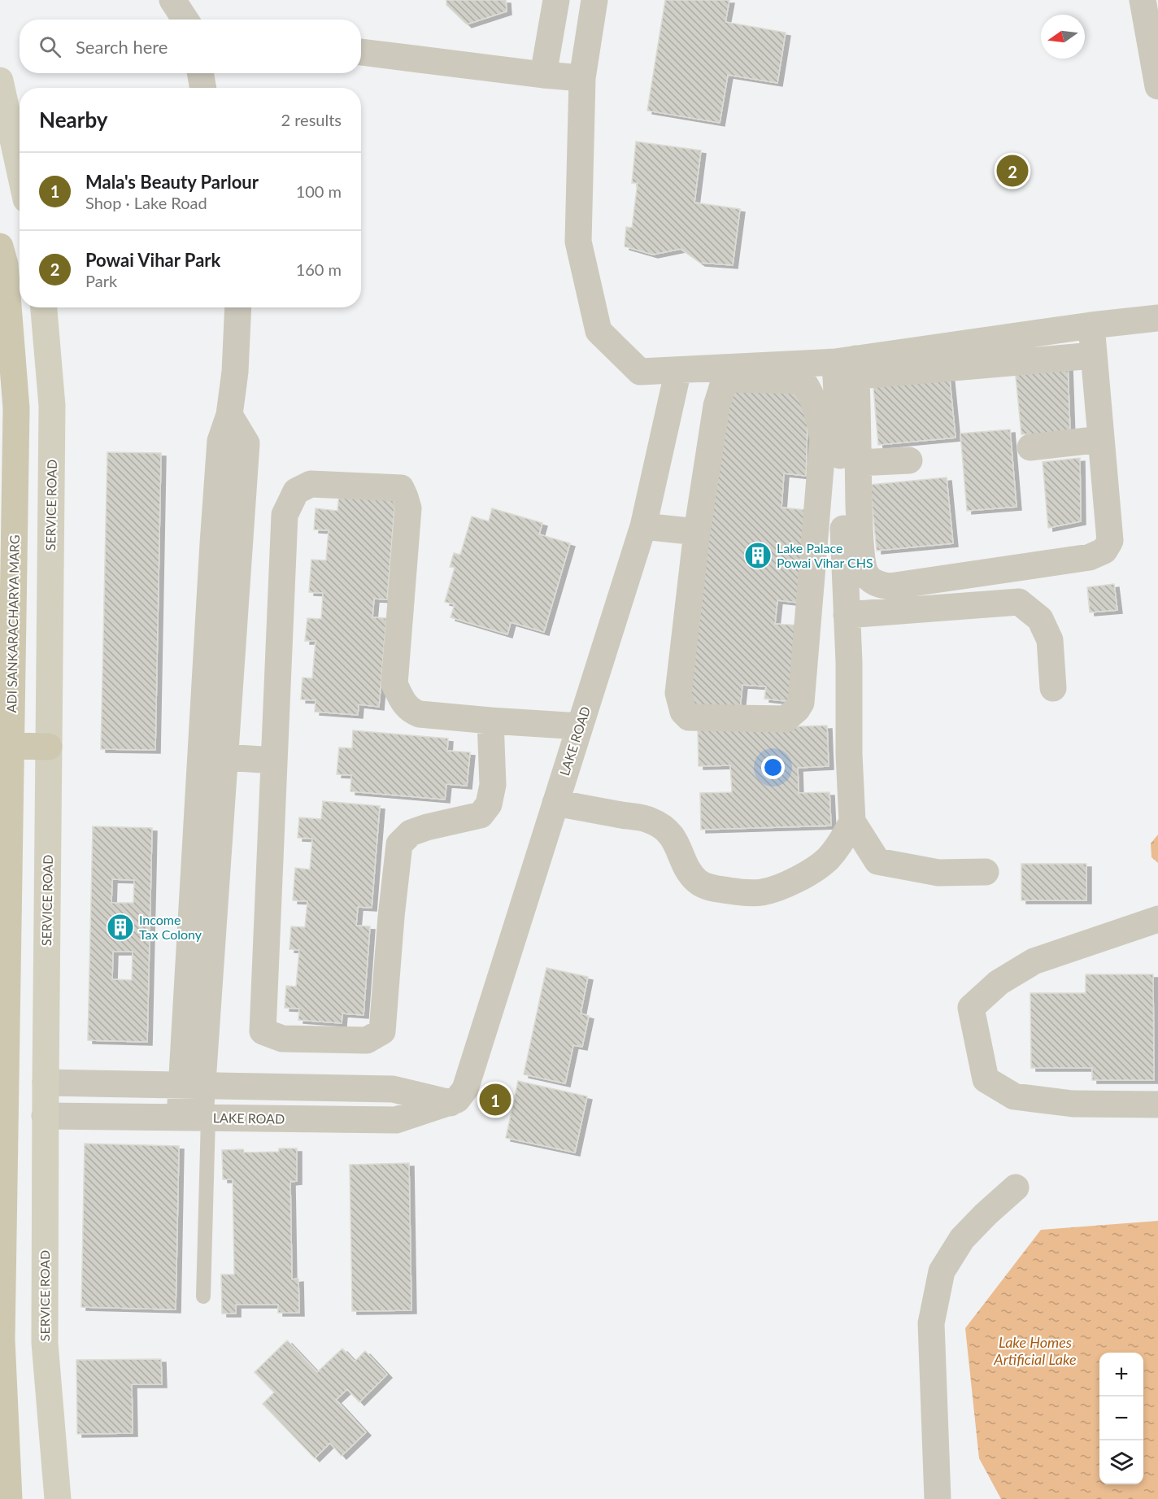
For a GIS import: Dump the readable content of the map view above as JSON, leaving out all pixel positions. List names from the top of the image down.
{
  "streets": {
    "main road": ["ADI SANKARACHARYA MARG"],
    "street": ["SERVICE ROAD", "LAKE ROAD"]
  },
  "crossings": [
    ["SERVICE ROAD", "LAKE ROAD"]
  ],
  "water": ["Lake Homes Artificial Lake"],
  "places": {
    "building": ["Lake Palace Powai Vihar CHS", "Income Tax Colony"]
  },
  "north": "left",
  "page": {
    "search": "Search here",
    "heading": ["Nearby", "2 results"],
    "list": [
      {
        "mark": "1",
        "name": "Mala's Beauty Parlour",
        "note": "Shop · Lake Road",
        "value": "100 m"
      },
      {
        "mark": "2",
        "name": "Powai Vihar Park",
        "note": "Park",
        "value": "160 m"
      }
    ],
    "pins": ["2", "1"],
    "map_buttons": ["+", "−"]
  }
}
